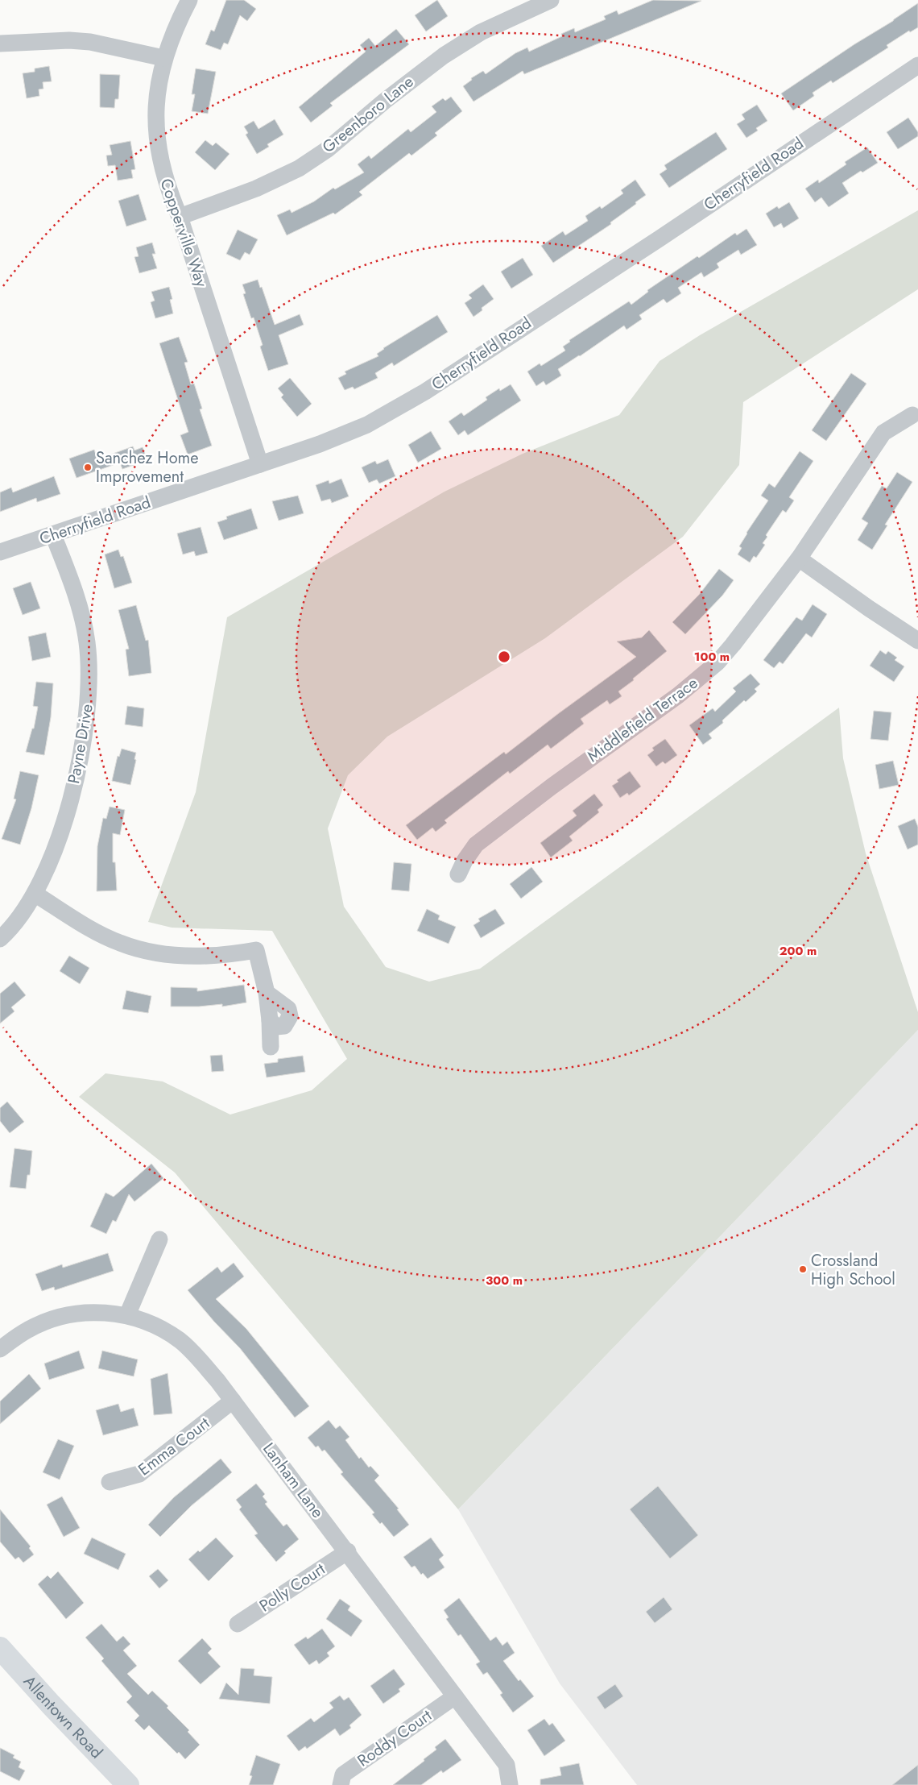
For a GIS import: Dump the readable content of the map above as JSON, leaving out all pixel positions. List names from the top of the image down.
{
  "streets": {
    "main road": ["Allentown Road"],
    "street": [
      "Greenboro Lane",
      "Cherryfield Road",
      "Copperville Way",
      "Middlefield Terrace",
      "Payne Drive",
      "Emma Court",
      "Lanham Lane",
      "Polly Court",
      "Roddy Court"
    ]
  },
  "crossings": [
    ["Greenboro Lane", "Copperville Way"],
    ["Cherryfield Road", "Copperville Way"],
    ["Cherryfield Road", "Payne Drive"],
    ["Emma Court", "Lanham Lane"],
    ["Lanham Lane", "Polly Court"],
    ["Lanham Lane", "Roddy Court"]
  ],
  "places": ["Sanchez Home Improvement", "Crossland High School"],
  "rings": ["100 m", "200 m", "300 m"]
}
